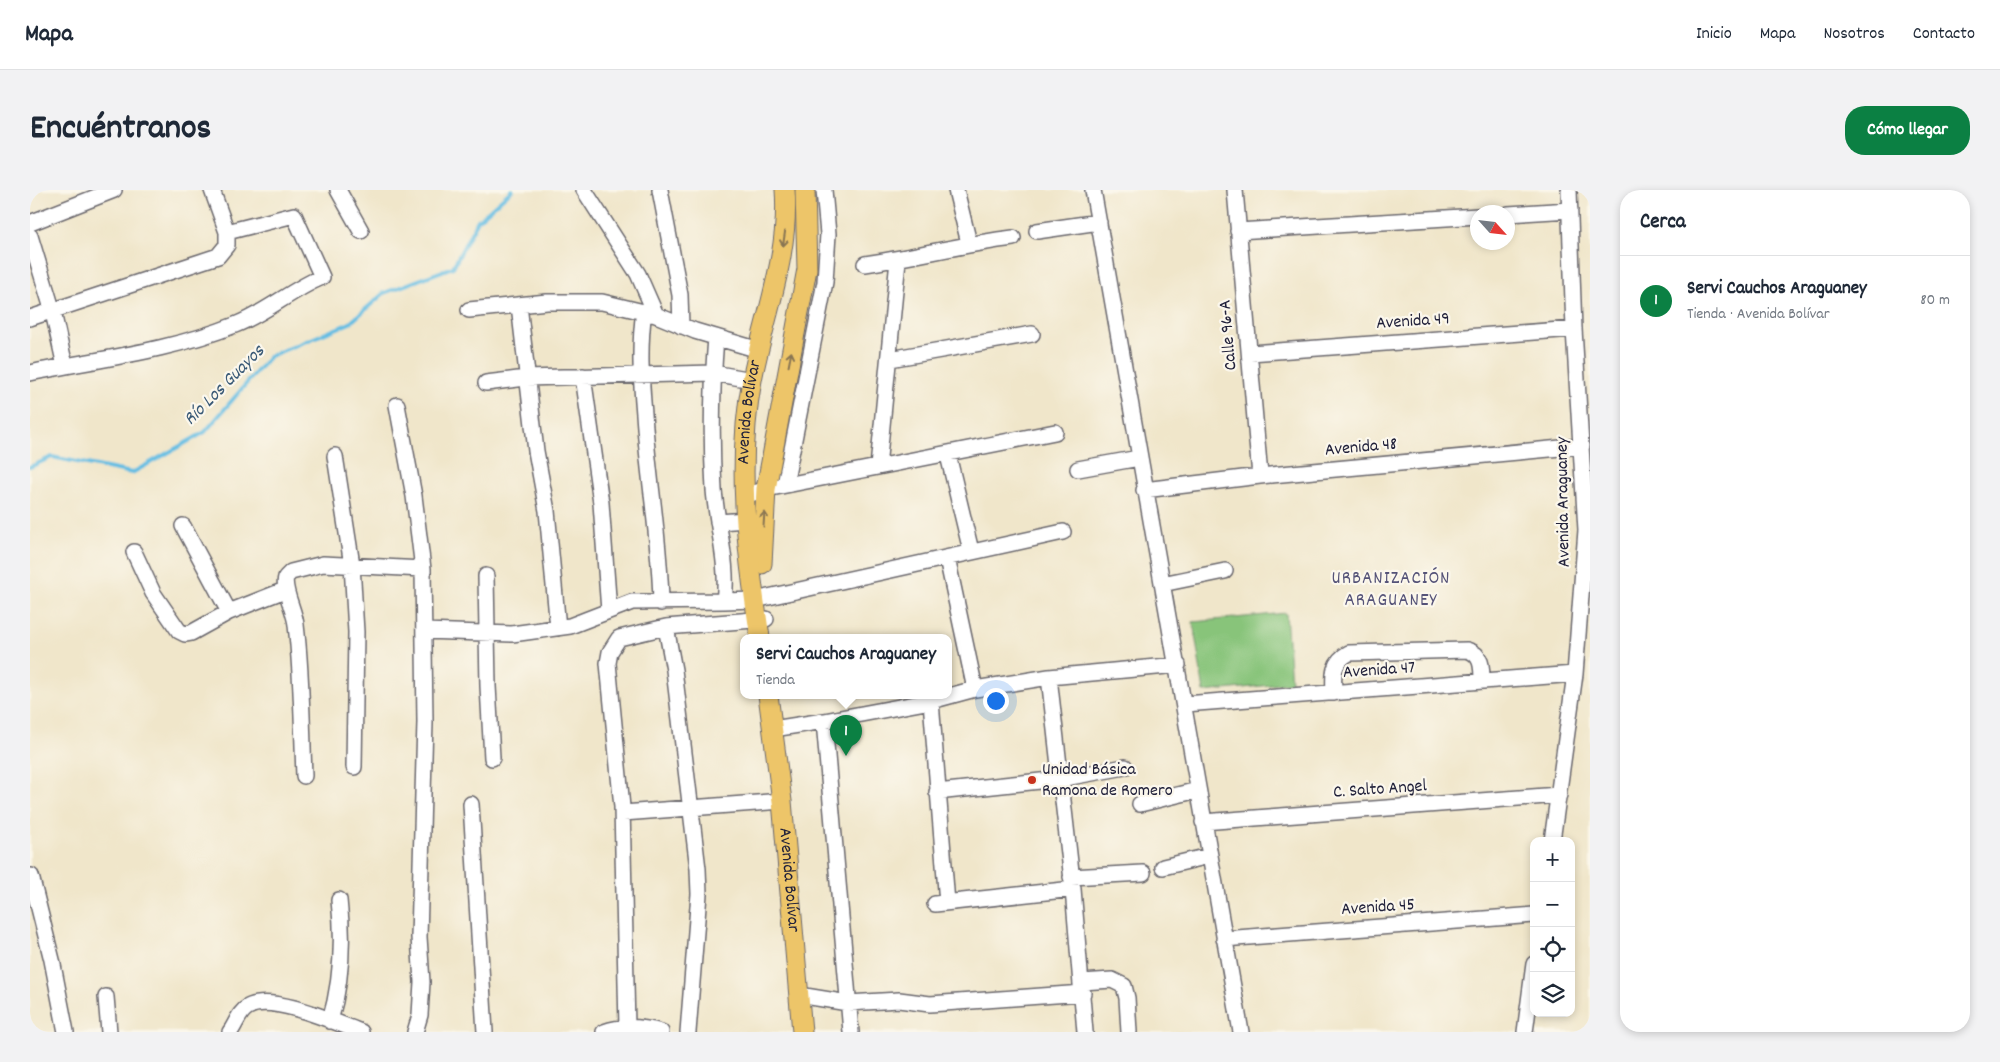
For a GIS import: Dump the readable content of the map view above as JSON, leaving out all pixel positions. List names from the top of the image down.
{
  "streets": {
    "main road": ["Avenida Bolívar"],
    "street": [
      "Avenida 49",
      "Calle 96-A",
      "Avenida 48",
      "Avenida Araguaney",
      "Avenida 47",
      "C. Salto Angel",
      "Avenida 45"
    ]
  },
  "crossings": [
    ["Avenida 49", "Calle 96-A"],
    ["Avenida 49", "Avenida Araguaney"],
    ["Calle 96-A", "Avenida 48"],
    ["Avenida 48", "Avenida Araguaney"],
    ["Avenida Araguaney", "Avenida 47"],
    ["Avenida Araguaney", "C. Salto Angel"]
  ],
  "districts": ["URBANIZACIÓN ARAGUANEY"],
  "water": ["Río Los Guayos"],
  "places": ["Unidad Básica Ramona de Romero"],
  "north": "bottom right",
  "page": {
    "header": "Mapa",
    "nav": [
      "Inicio",
      "Mapa",
      "Nosotros",
      "Contacto"
    ],
    "title": "Encuéntranos",
    "buttons": "Cómo llegar",
    "heading": "Cerca",
    "list": [
      {
        "mark": "1",
        "name": "Servi Cauchos Araguaney",
        "note": "Tienda · Avenida Bolívar",
        "value": "80 m"
      }
    ],
    "popup": ["Servi Cauchos Araguaney", "Tienda"],
    "pins": "1",
    "map_buttons": ["+", "−"]
  }
}
